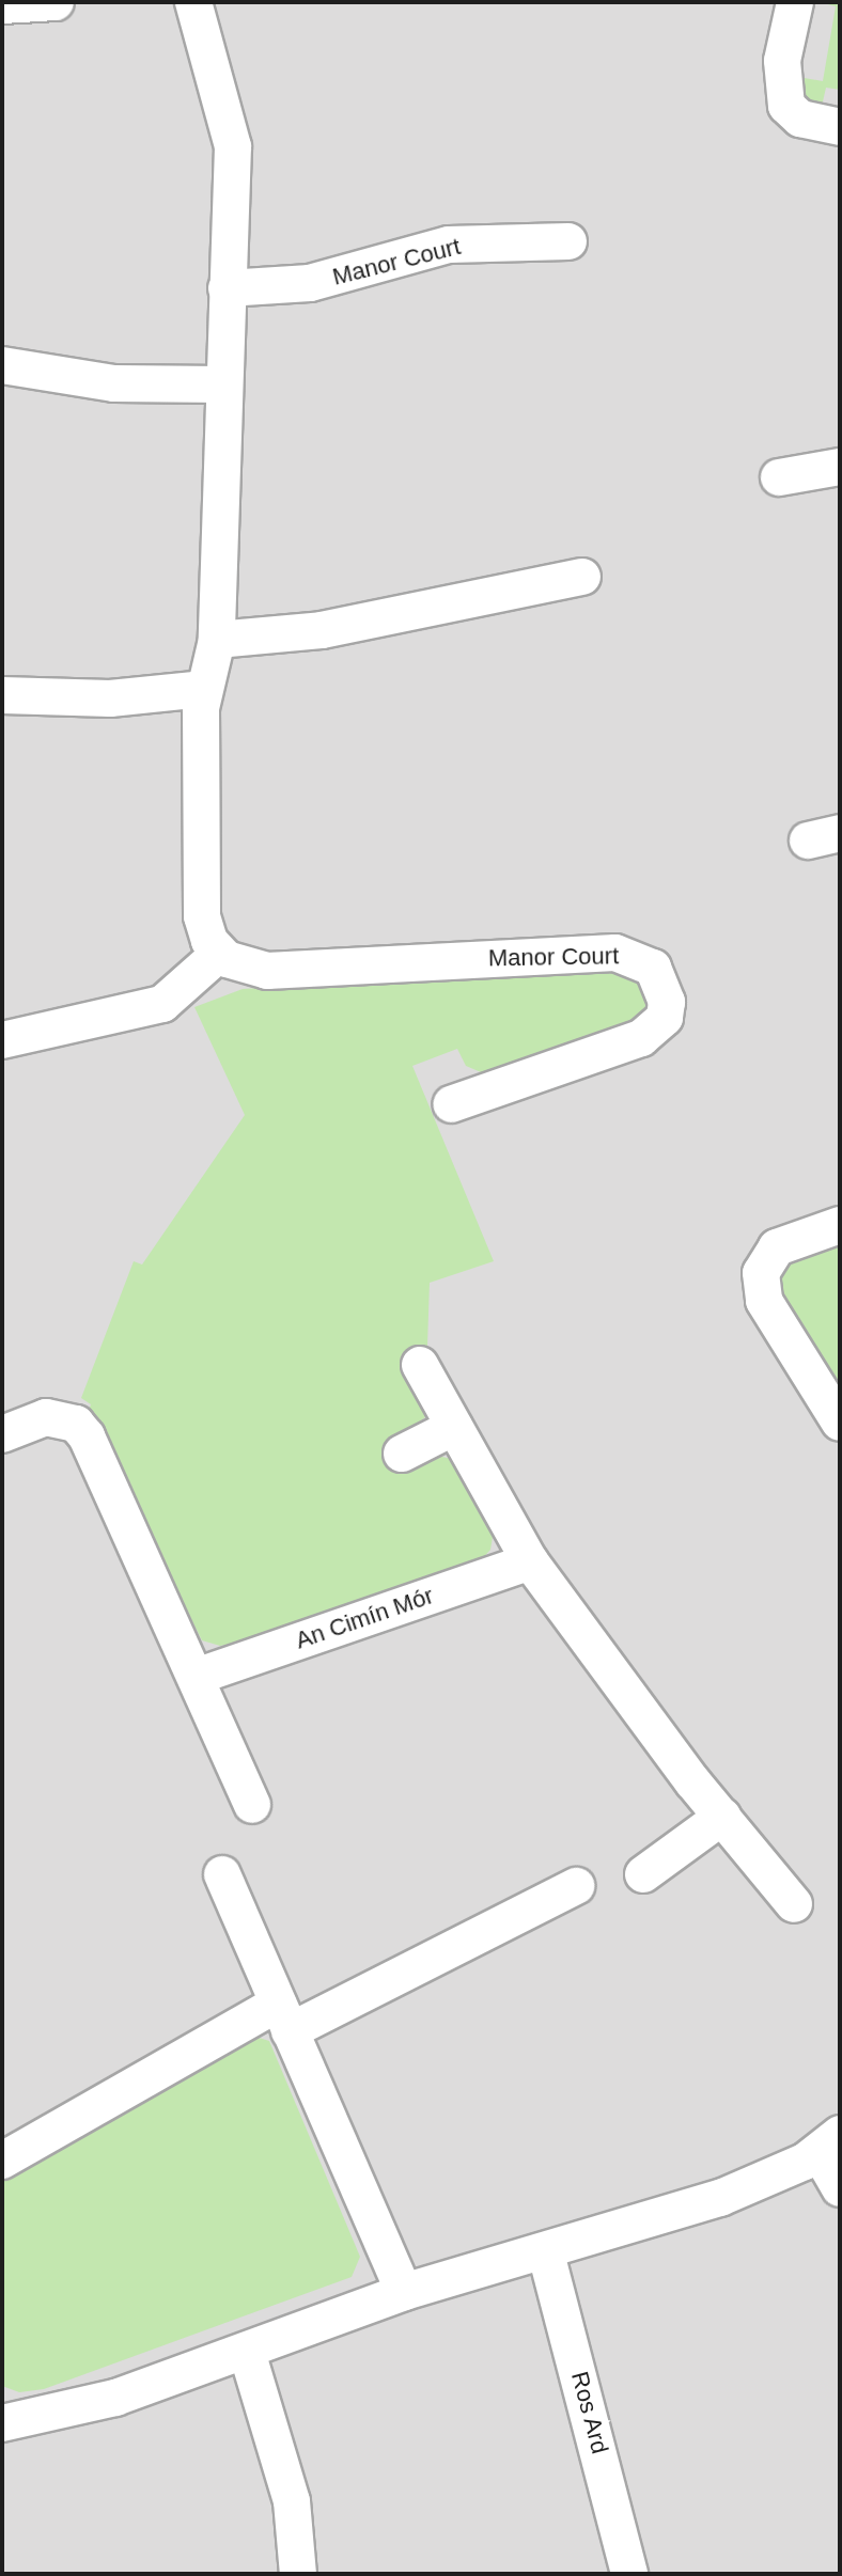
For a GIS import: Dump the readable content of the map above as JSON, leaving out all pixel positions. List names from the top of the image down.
{
  "streets": {
    "street": ["Manor Court", "An Cimín Mór", "Ros Ard"]
  }
}
